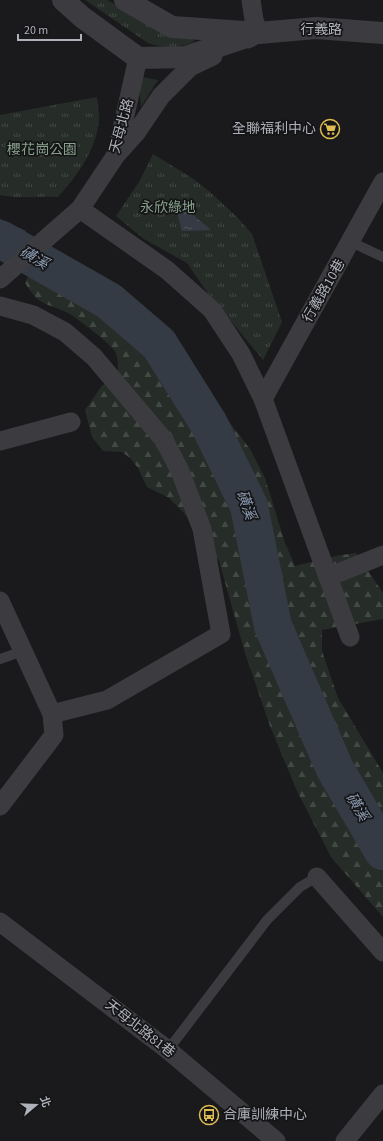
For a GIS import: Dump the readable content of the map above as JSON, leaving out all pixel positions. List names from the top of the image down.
{
  "streets": {
    "street": [
      "行義路",
      "天母北路",
      "行義路10巷",
      "天母北路81巷"
    ]
  },
  "water": ["磺溪"],
  "parks": ["櫻花崗公園", "永欣綠地"],
  "places": {
    "supermarket": ["全聯福利中心"],
    "bus stop": ["合庫訓練中心"]
  },
  "scale_bar": "20 m",
  "north": "right"
}
